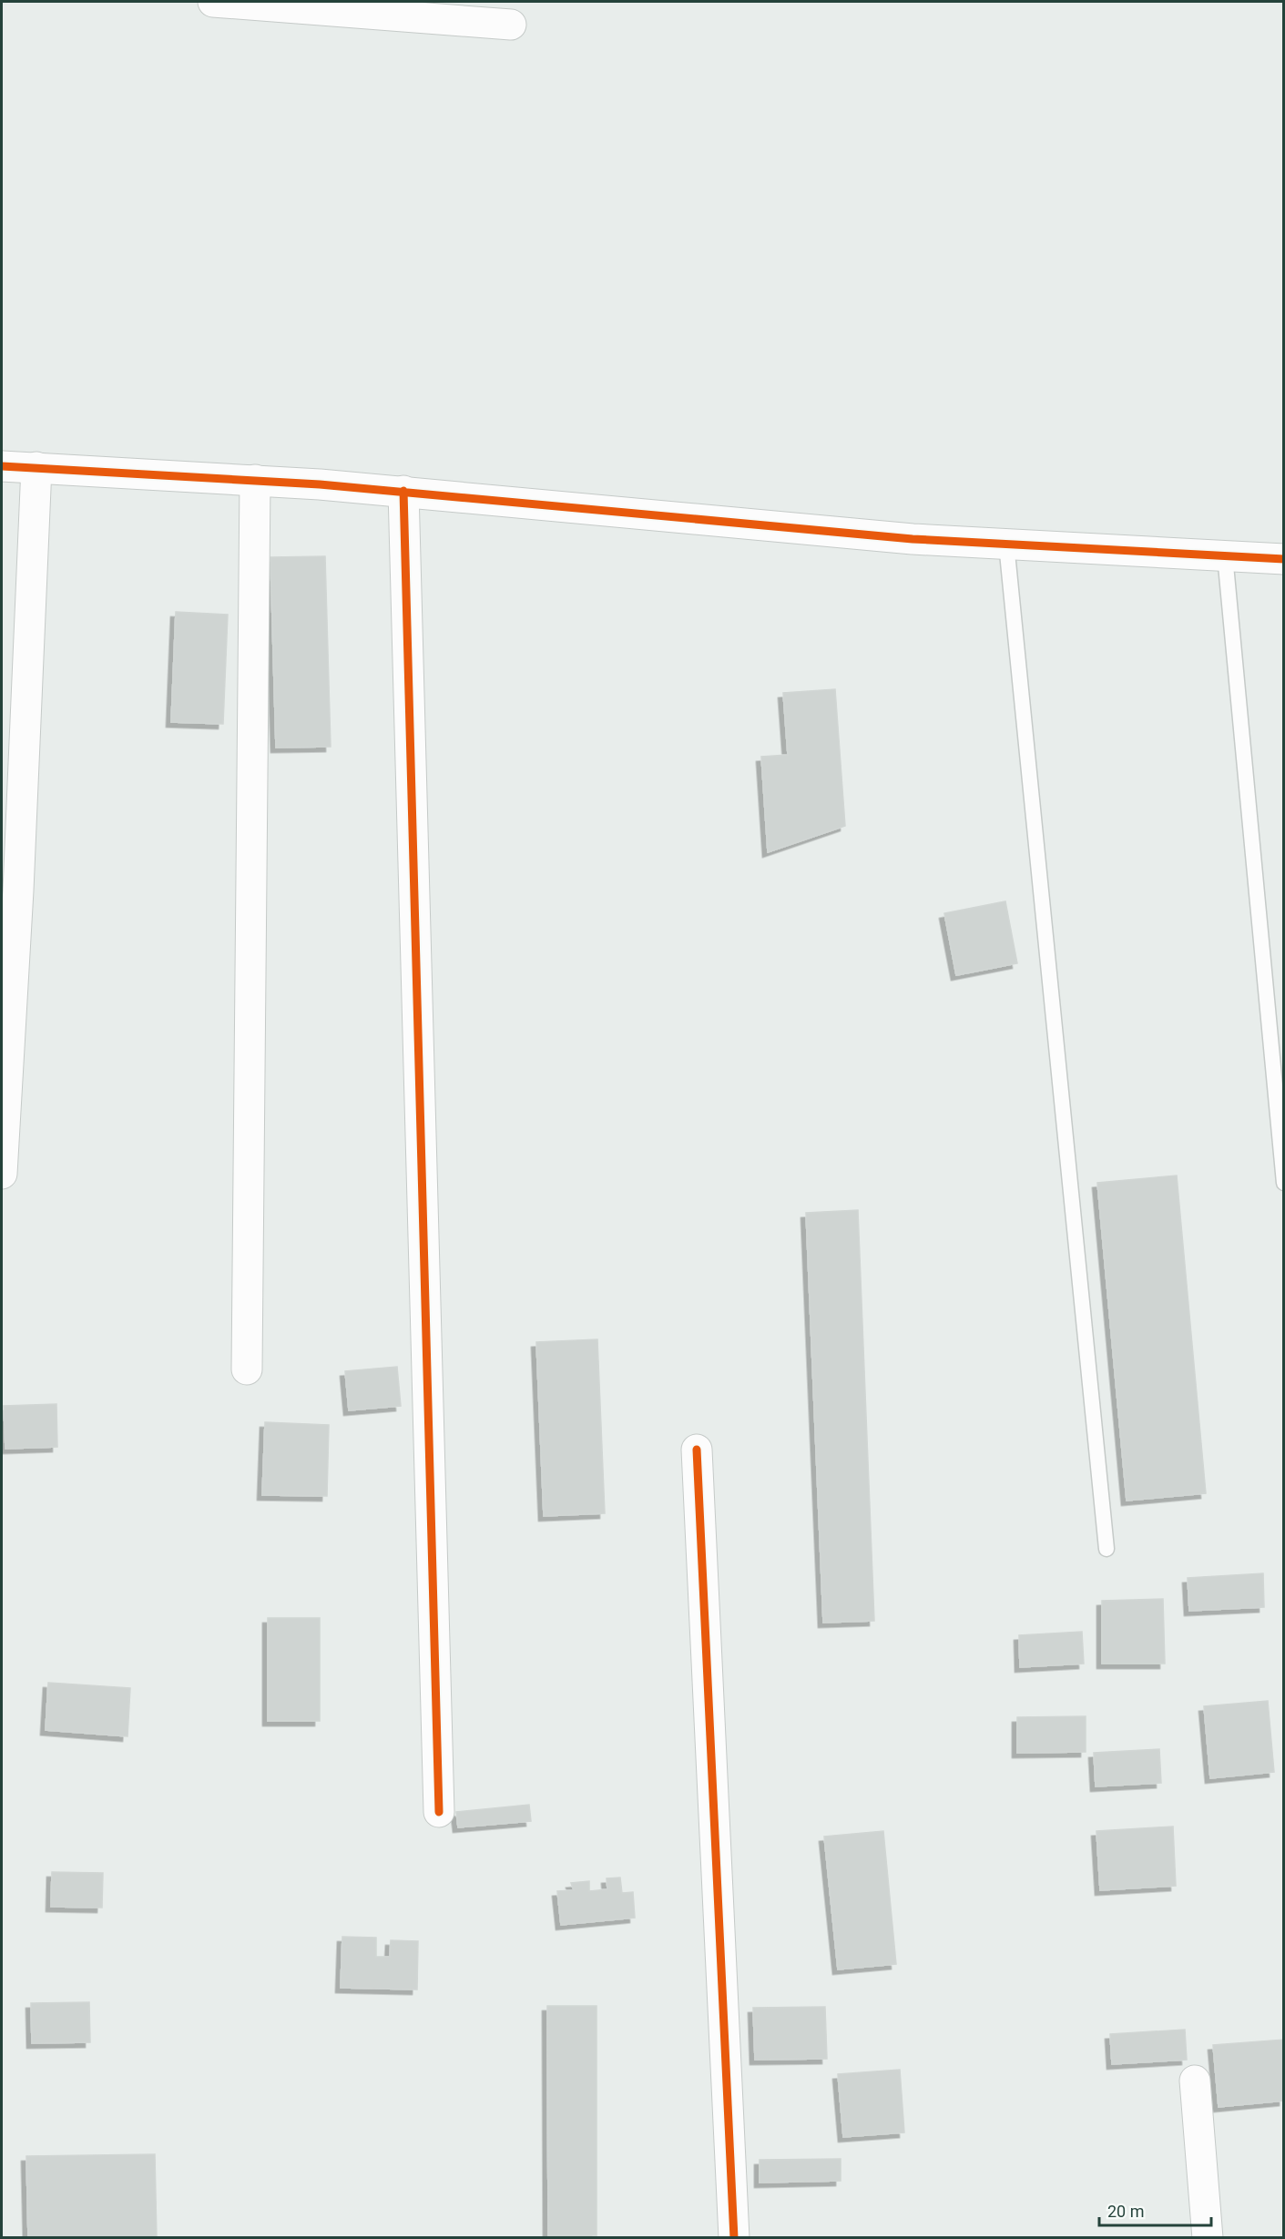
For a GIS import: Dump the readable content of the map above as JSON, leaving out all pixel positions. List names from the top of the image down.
{
  "scale_bar": "20 m"
}
